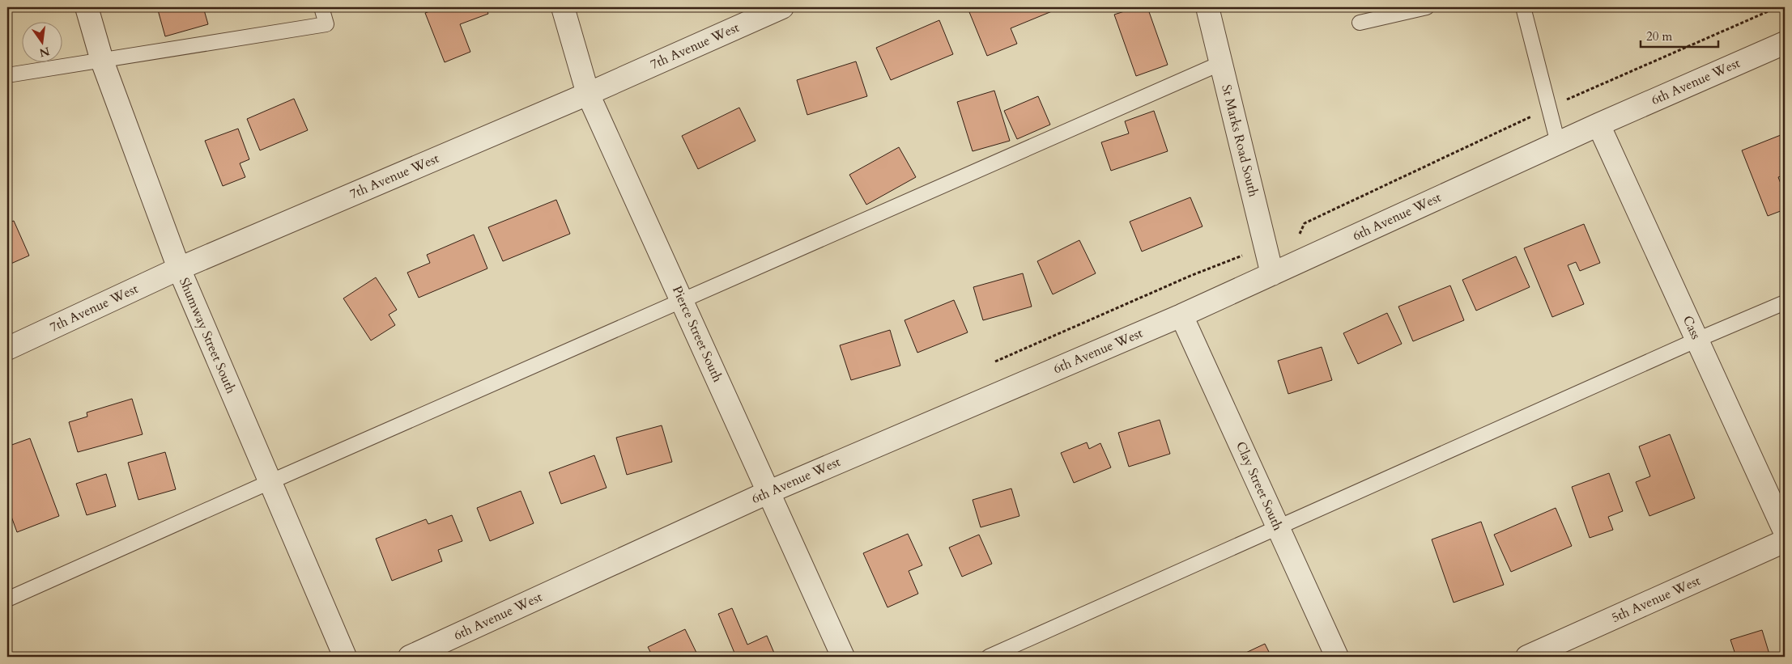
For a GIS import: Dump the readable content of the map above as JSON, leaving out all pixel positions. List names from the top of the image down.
{
  "streets": {
    "street": [
      "7th Avenue West",
      "6th Avenue West",
      "St Marks Road South",
      "Cass",
      "Pierce Street South",
      "Shumway Street South",
      "Clay Street South",
      "5th Avenue West"
    ]
  },
  "crossings": [
    ["7th Avenue West", "Pierce Street South"],
    ["7th Avenue West", "Shumway Street South"],
    ["6th Avenue West", "St Marks Road South"],
    ["6th Avenue West", "Cass"],
    ["6th Avenue West", "Pierce Street South"],
    ["6th Avenue West", "Clay Street South"]
  ],
  "scale_bar": "20 m",
  "north": "bottom"
}
